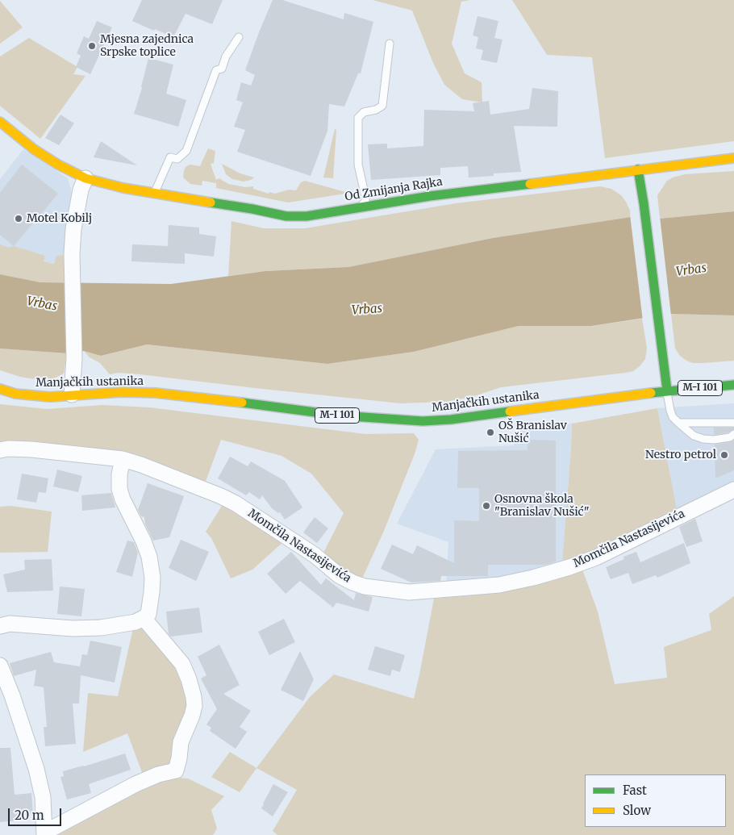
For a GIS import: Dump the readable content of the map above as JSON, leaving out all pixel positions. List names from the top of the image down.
{
  "streets": {
    "street": [
      "Od Zmijanja Rajka",
      "Manjačkih ustanika",
      "M-I 101",
      "Momčila Nastasijevića"
    ]
  },
  "water": ["Vrbas"],
  "places": [
    "Mjesna zajednica Srpske toplice",
    "Motel Kobilj",
    "OŠ Branislav Nušić",
    "Nestro petrol",
    "Osnovna škola \"Branislav Nušić\""
  ],
  "legend": ["Fast", "Slow"],
  "scale_bar": "20 m"
}
